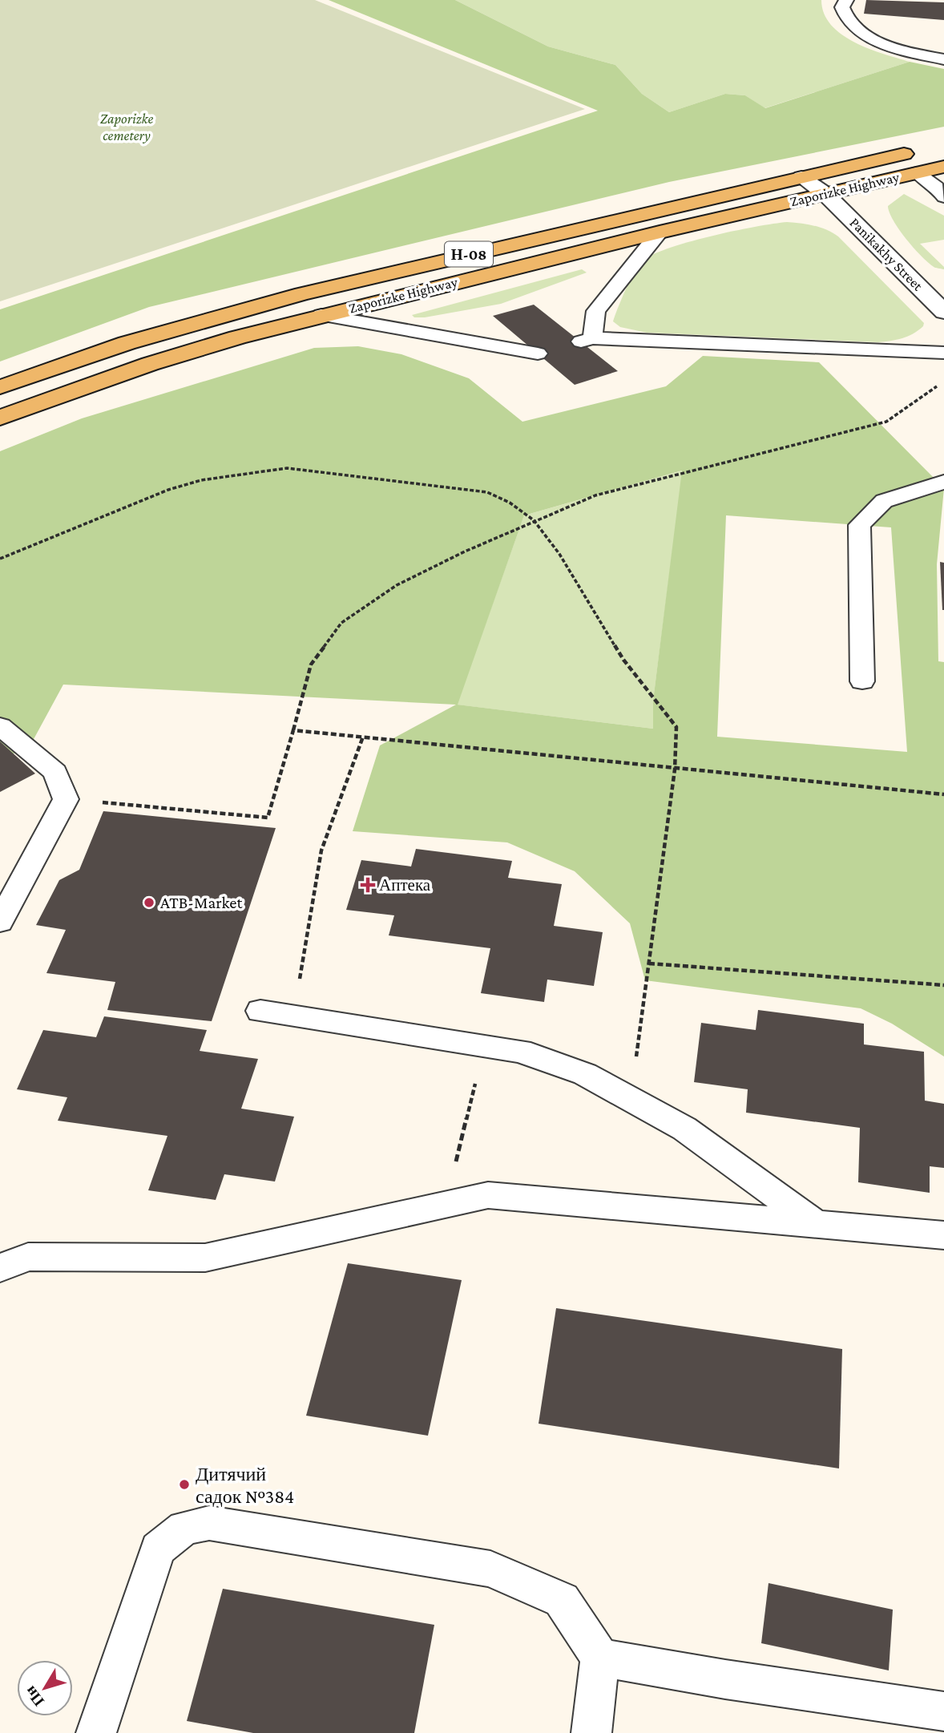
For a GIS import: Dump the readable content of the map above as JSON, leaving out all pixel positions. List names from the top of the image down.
{
  "streets": {
    "main road": ["Zaporizke Highway", "Н-08"],
    "street": ["Panikakhy Street"]
  },
  "crossings": [
    ["Zaporizke Highway", "Panikakhy Street"]
  ],
  "parks": ["Zaporizke cemetery"],
  "places": {
    "health": ["Аптека"],
    "other": ["ATB-Market", "Дитячий садок №384"]
  },
  "north": "bottom left"
}
